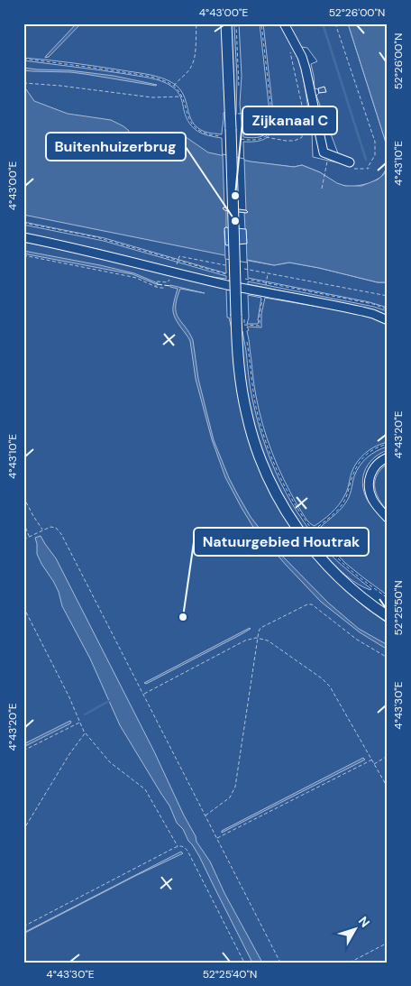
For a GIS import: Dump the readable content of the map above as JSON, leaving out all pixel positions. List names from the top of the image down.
{
  "places": ["Zijkanaal C", "Buitenhuizerbrug", "Natuurgebied Houtrak"],
  "north": "top right",
  "coordinates": [
    "4°43'00\"E",
    "52°26'00\"N",
    "4°43'10\"E",
    "4°43'20\"E",
    "52°25'50\"N",
    "4°43'30\"E",
    "52°25'40\"N"
  ]
}
